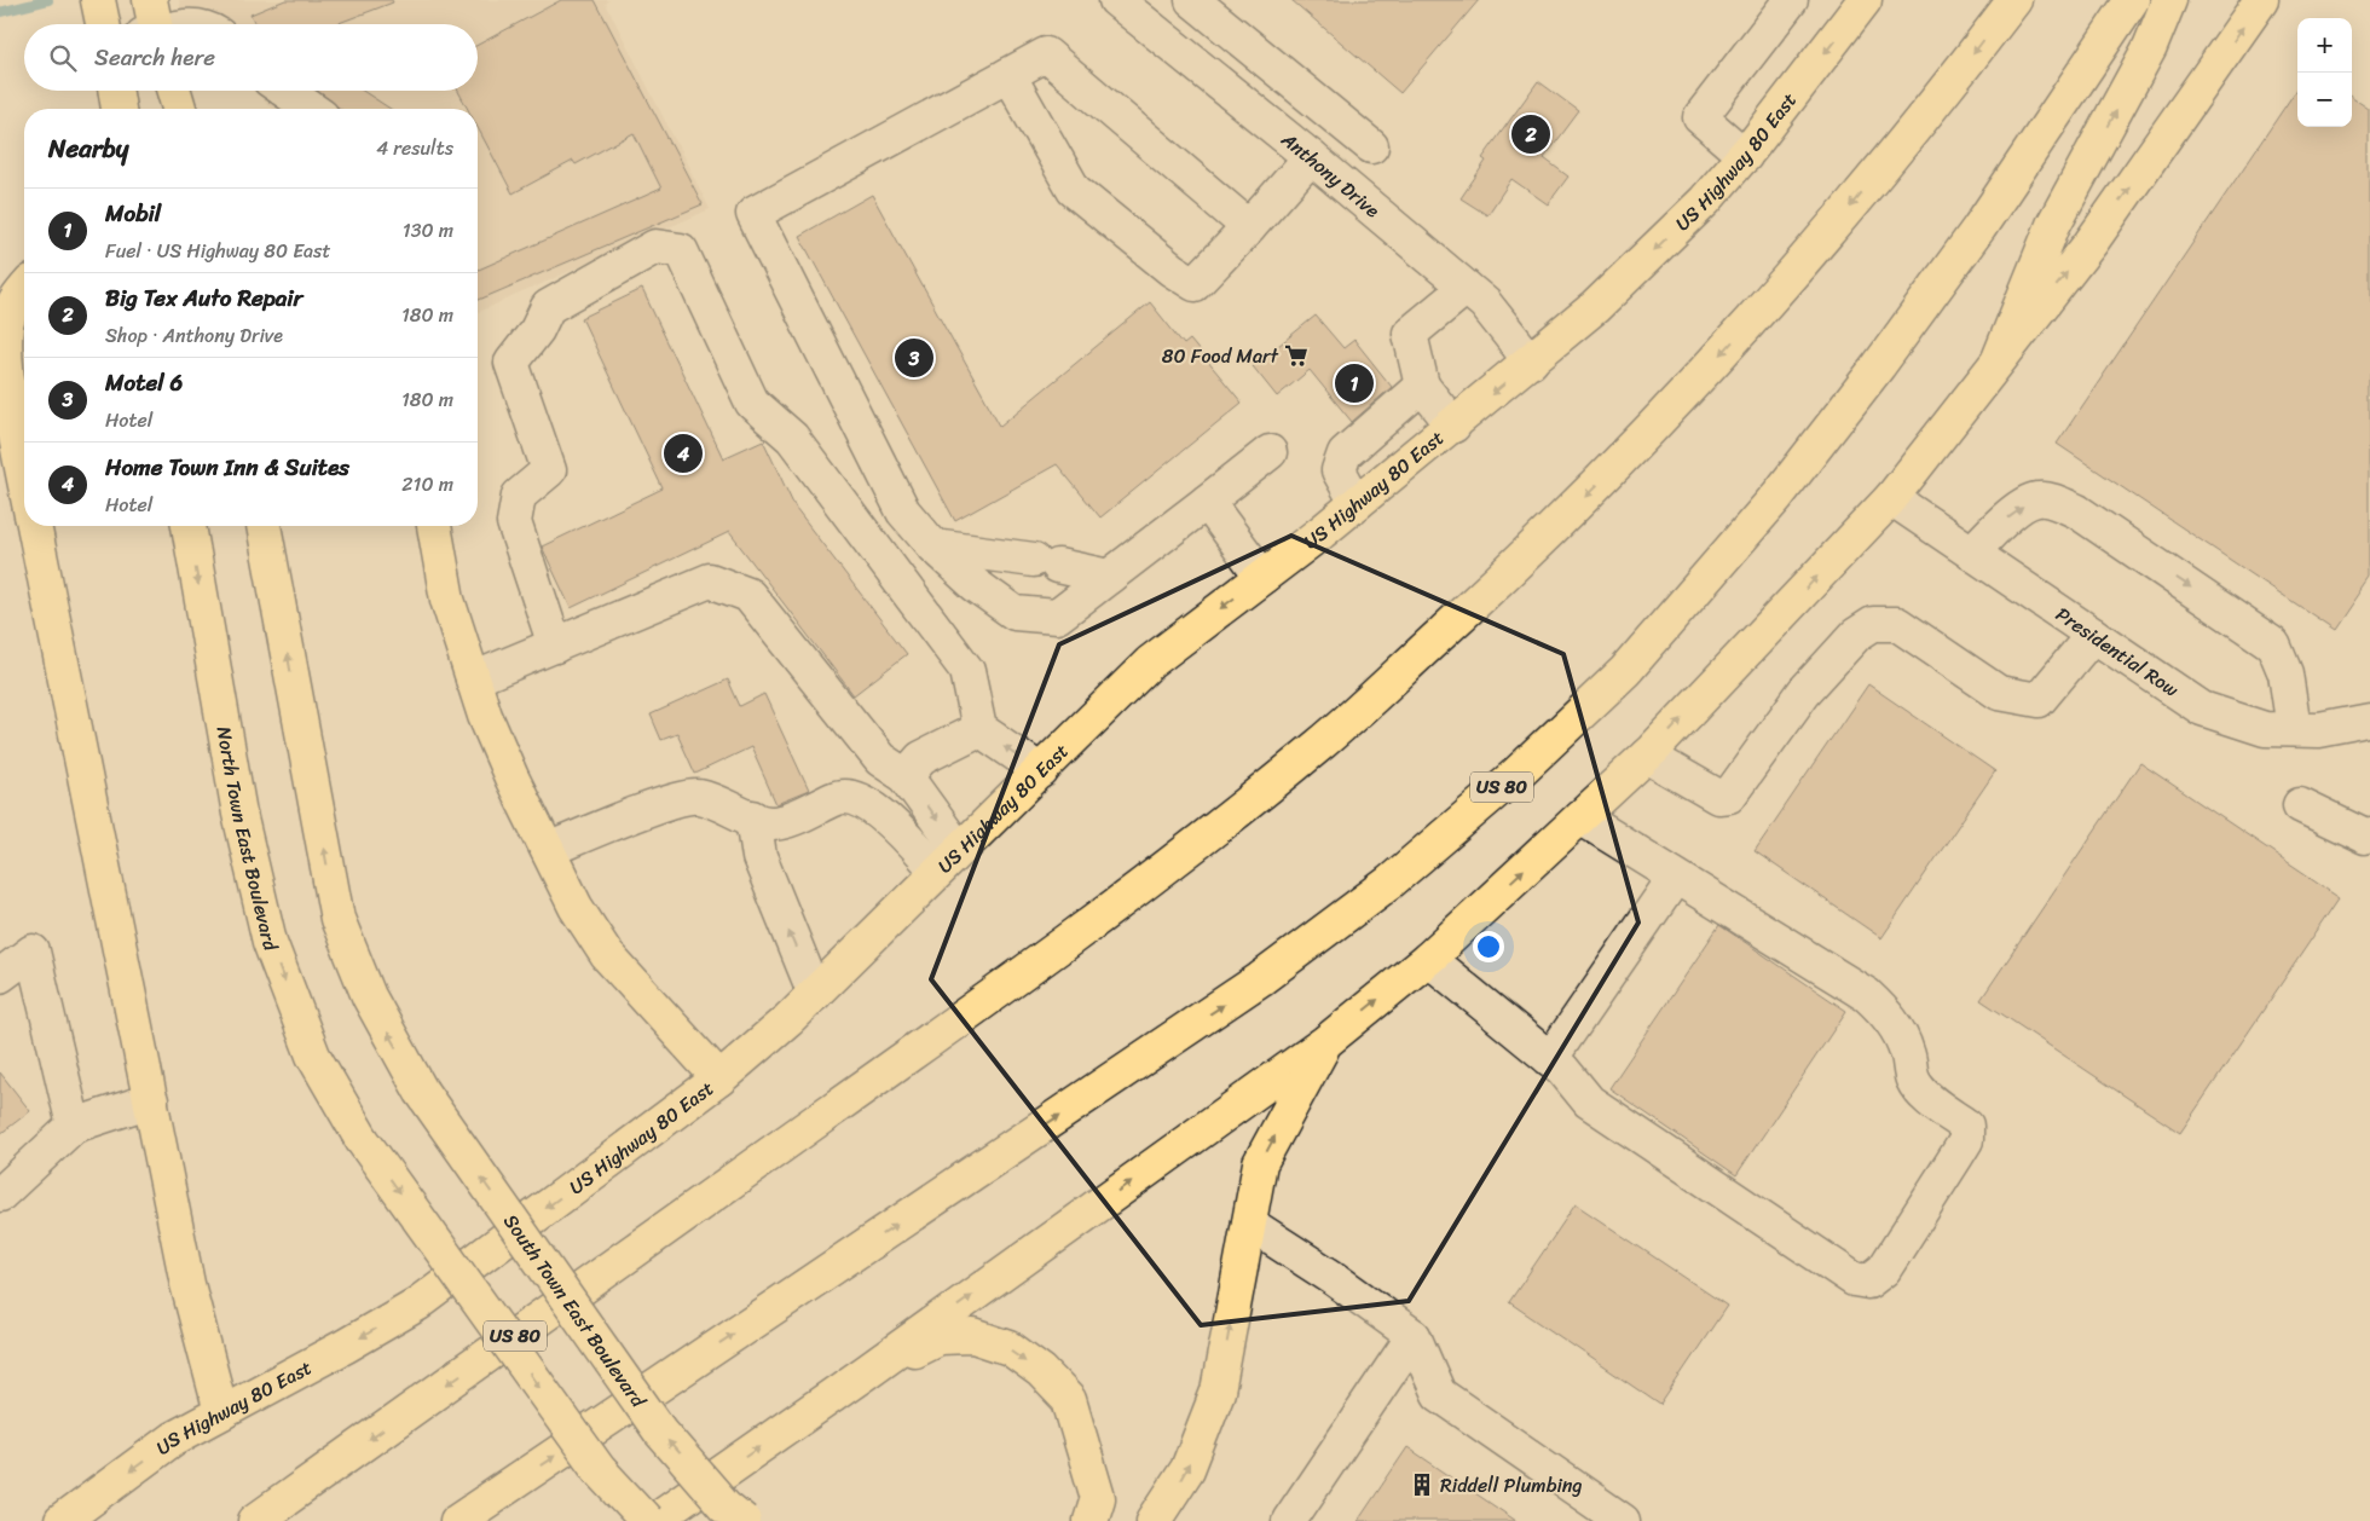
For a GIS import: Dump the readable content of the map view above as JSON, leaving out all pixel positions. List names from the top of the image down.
{
  "streets": {
    "main road": [
      "US Highway 80 East",
      "US 80",
      "North Town East Boulevard",
      "South Town East Boulevard"
    ],
    "street": ["Anthony Drive", "Presidential Row"]
  },
  "crossings": [
    ["US Highway 80 East", "Anthony Drive"]
  ],
  "places": {
    "supermarket": ["80 Food Mart"],
    "building": ["Riddell Plumbing"]
  },
  "page": {
    "map_buttons": ["+", "−"],
    "search": "Search here",
    "heading": ["Nearby", "4 results"],
    "pins": [
      "2",
      "3",
      "1",
      "4"
    ],
    "list": [
      {
        "mark": "1",
        "name": "Mobil",
        "note": "Fuel · US Highway 80 East",
        "value": "130 m"
      },
      {
        "mark": "2",
        "name": "Big Tex Auto Repair",
        "note": "Shop · Anthony Drive",
        "value": "180 m"
      },
      {
        "mark": "3",
        "name": "Motel 6",
        "note": "Hotel",
        "value": "180 m"
      },
      {
        "mark": "4",
        "name": "Home Town Inn & Suites",
        "note": "Hotel",
        "value": "210 m"
      }
    ]
  }
}
